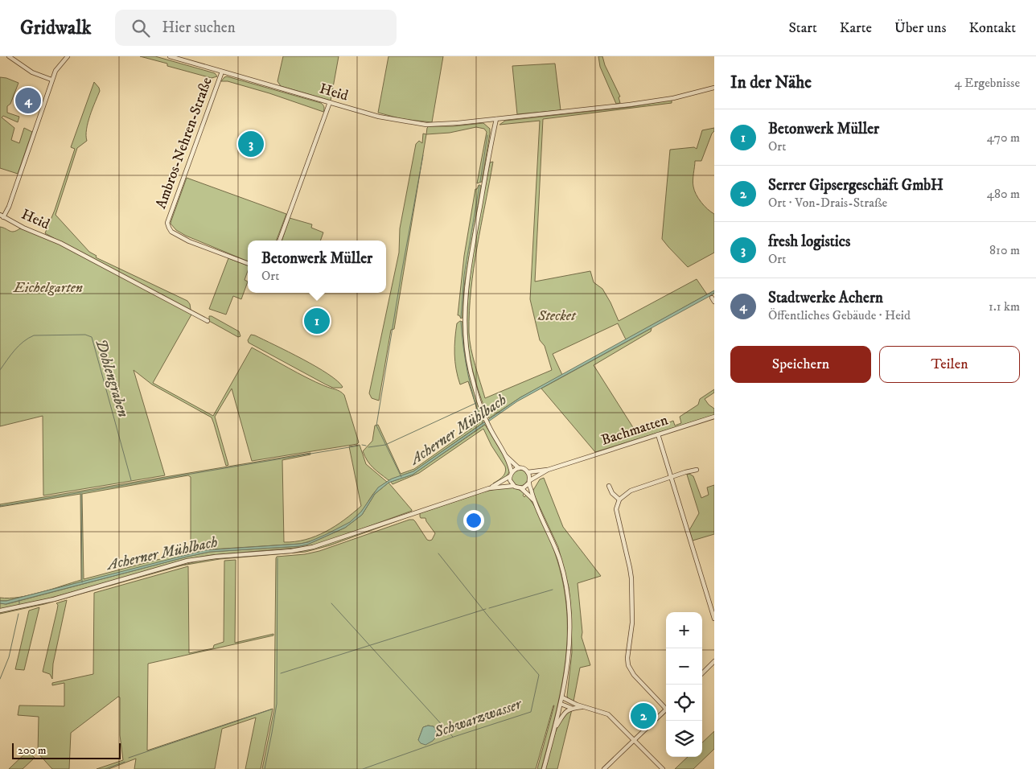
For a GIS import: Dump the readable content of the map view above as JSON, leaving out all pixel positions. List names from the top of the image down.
{
  "streets": {
    "street": ["Heid", "Ambros-Nehren-Straße", "Bachmatten"]
  },
  "crossings": [
    ["Heid", "Ambros-Nehren-Straße"]
  ],
  "water": ["Dohlengraben", "Acherner Mühlbach", "Schwarzwasser"],
  "parks": ["Eichelgarten", "Stecket"],
  "scale_bar": "200 m",
  "page": {
    "header": "Gridwalk",
    "search": "Hier suchen",
    "nav": [
      "Start",
      "Karte",
      "Über uns",
      "Kontakt"
    ],
    "heading": ["In der Nähe", "4 Ergebnisse"],
    "pins": [
      "4",
      "3",
      "1",
      "2"
    ],
    "list": [
      {
        "mark": "1",
        "name": "Betonwerk Müller",
        "note": "Ort",
        "value": "470 m"
      },
      {
        "mark": "2",
        "name": "Serrer Gipsergeschäft GmbH",
        "note": "Ort · Von-Drais-Straße",
        "value": "480 m"
      },
      {
        "mark": "3",
        "name": "fresh logistics",
        "note": "Ort",
        "value": "810 m"
      },
      {
        "mark": "4",
        "name": "Stadtwerke Achern",
        "note": "Öffentliches Gebäude · Heid",
        "value": "1.1 km"
      }
    ],
    "popup": ["Betonwerk Müller", "Ort"],
    "buttons": ["Speichern", "Teilen"],
    "map_buttons": ["+", "−"],
    "scale": "200 m"
  }
}
